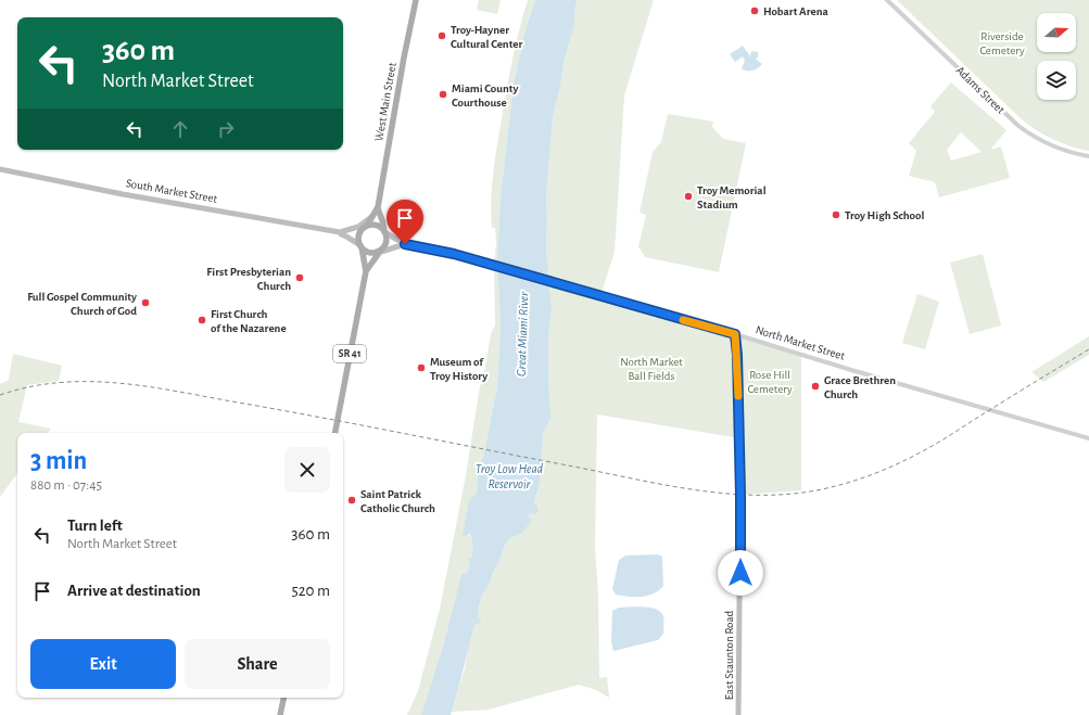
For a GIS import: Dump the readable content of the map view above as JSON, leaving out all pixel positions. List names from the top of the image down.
{
  "streets": {
    "main road": [
      "West Main Street",
      "South Market Street",
      "North Market Street",
      "SR 41",
      "East Staunton Road"
    ],
    "street": ["Adams Street"]
  },
  "crossings": [
    ["North Market Street", "East Staunton Road"]
  ],
  "water": ["Great Miami River", "Troy Low Head Reservoir"],
  "parks": ["Riverside Cemetery", "North Market Ball Fields", "Rose Hill Cemetery"],
  "places": [
    "Hobart Arena",
    "Troy-Hayner Cultural Center",
    "Miami County Courthouse",
    "Troy Memorial Stadium",
    "Troy High School",
    "First Presbyterian Church",
    "Full Gospel Community Church of God",
    "First Church of the Nazarene",
    "Museum of Troy History",
    "Grace Brethren Church",
    "Saint Patrick Catholic Church"
  ],
  "north": "right",
  "page": {
    "turn": ["360 m", "North Market Street"],
    "heading": ["3 min", "880 m · 07:45"],
    "list": [
      {
        "name": "Turn left",
        "note": "North Market Street",
        "value": "360 m"
      },
      {
        "name": "Arrive at destination",
        "value": "520 m"
      }
    ],
    "buttons": ["Exit", "Share"]
  }
}
